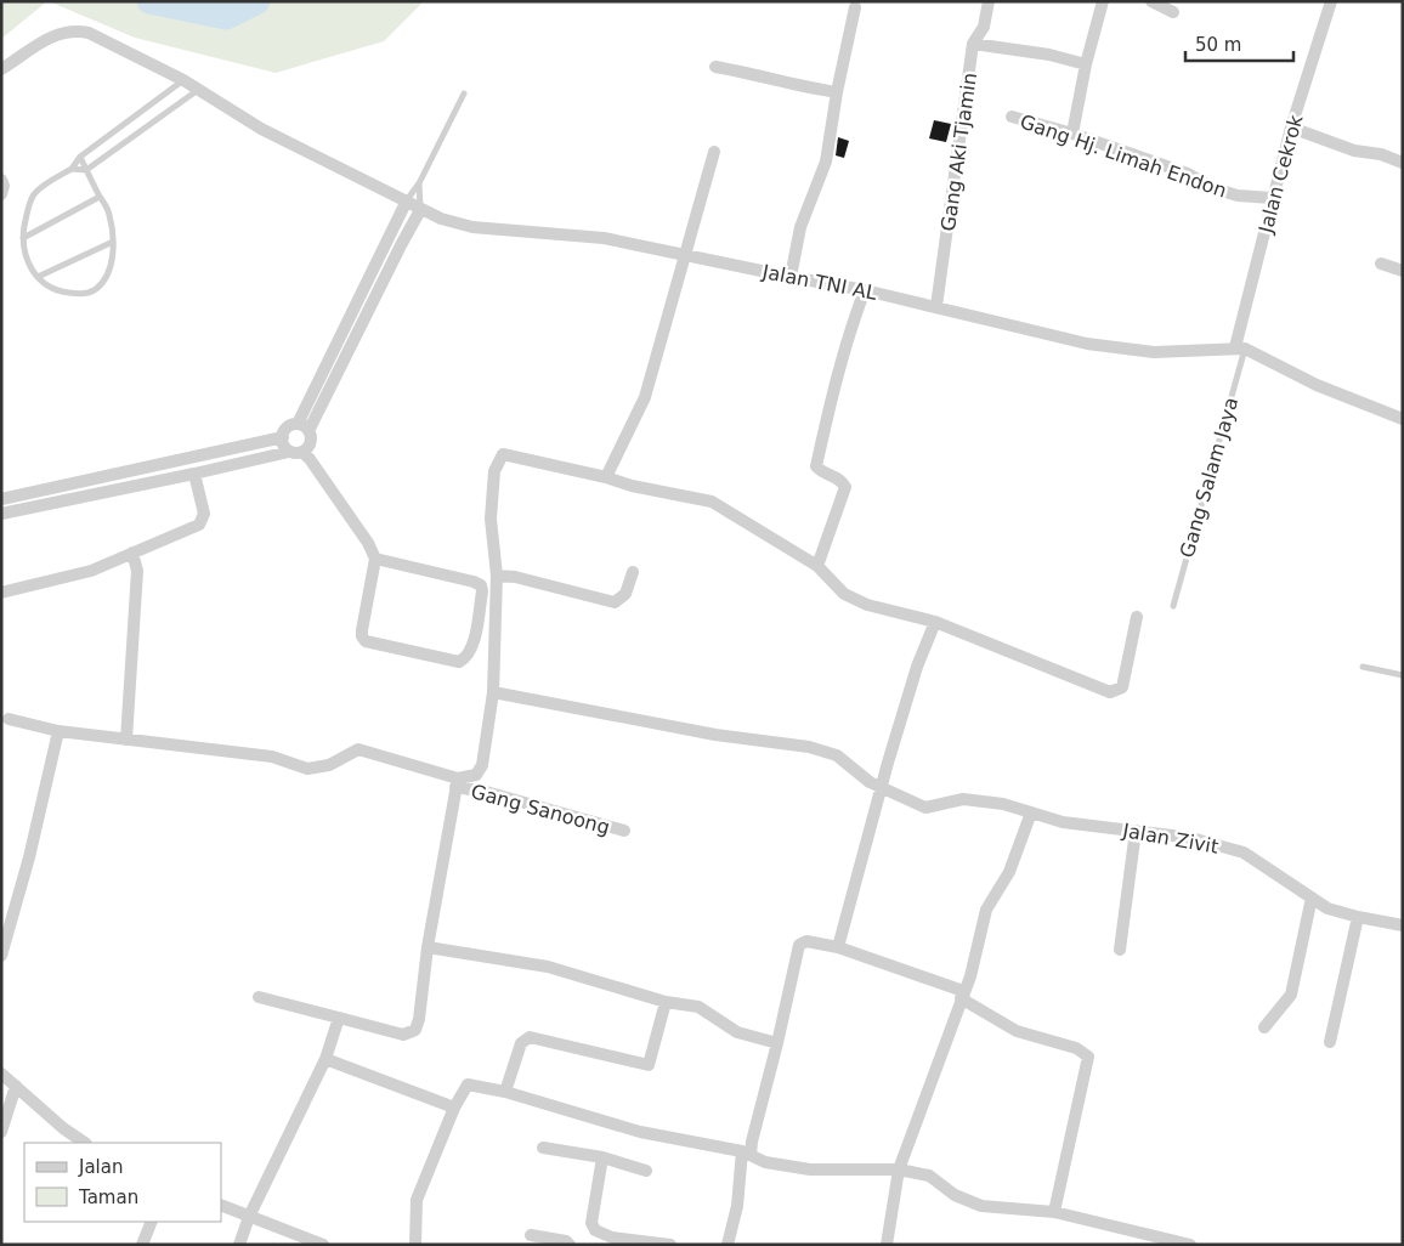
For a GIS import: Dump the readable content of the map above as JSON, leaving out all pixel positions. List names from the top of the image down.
{
  "streets": {
    "street": [
      "Gang Aki Tjamin",
      "Gang Hj. Limah Endon",
      "Jalan Cekrok",
      "Jalan TNI AL",
      "Gang Sanoong",
      "Jalan Zivit"
    ],
    "lane": ["Gang Salam Jaya"]
  },
  "crossings": [
    ["Gang Aki Tjamin", "Jalan TNI AL"],
    ["Gang Hj. Limah Endon", "Jalan Cekrok"],
    ["Jalan Cekrok", "Jalan TNI AL"],
    ["Jalan Cekrok", "Gang Salam Jaya"],
    ["Jalan TNI AL", "Gang Salam Jaya"]
  ],
  "legend": ["Jalan", "Taman"],
  "scale_bar": "50 m"
}
